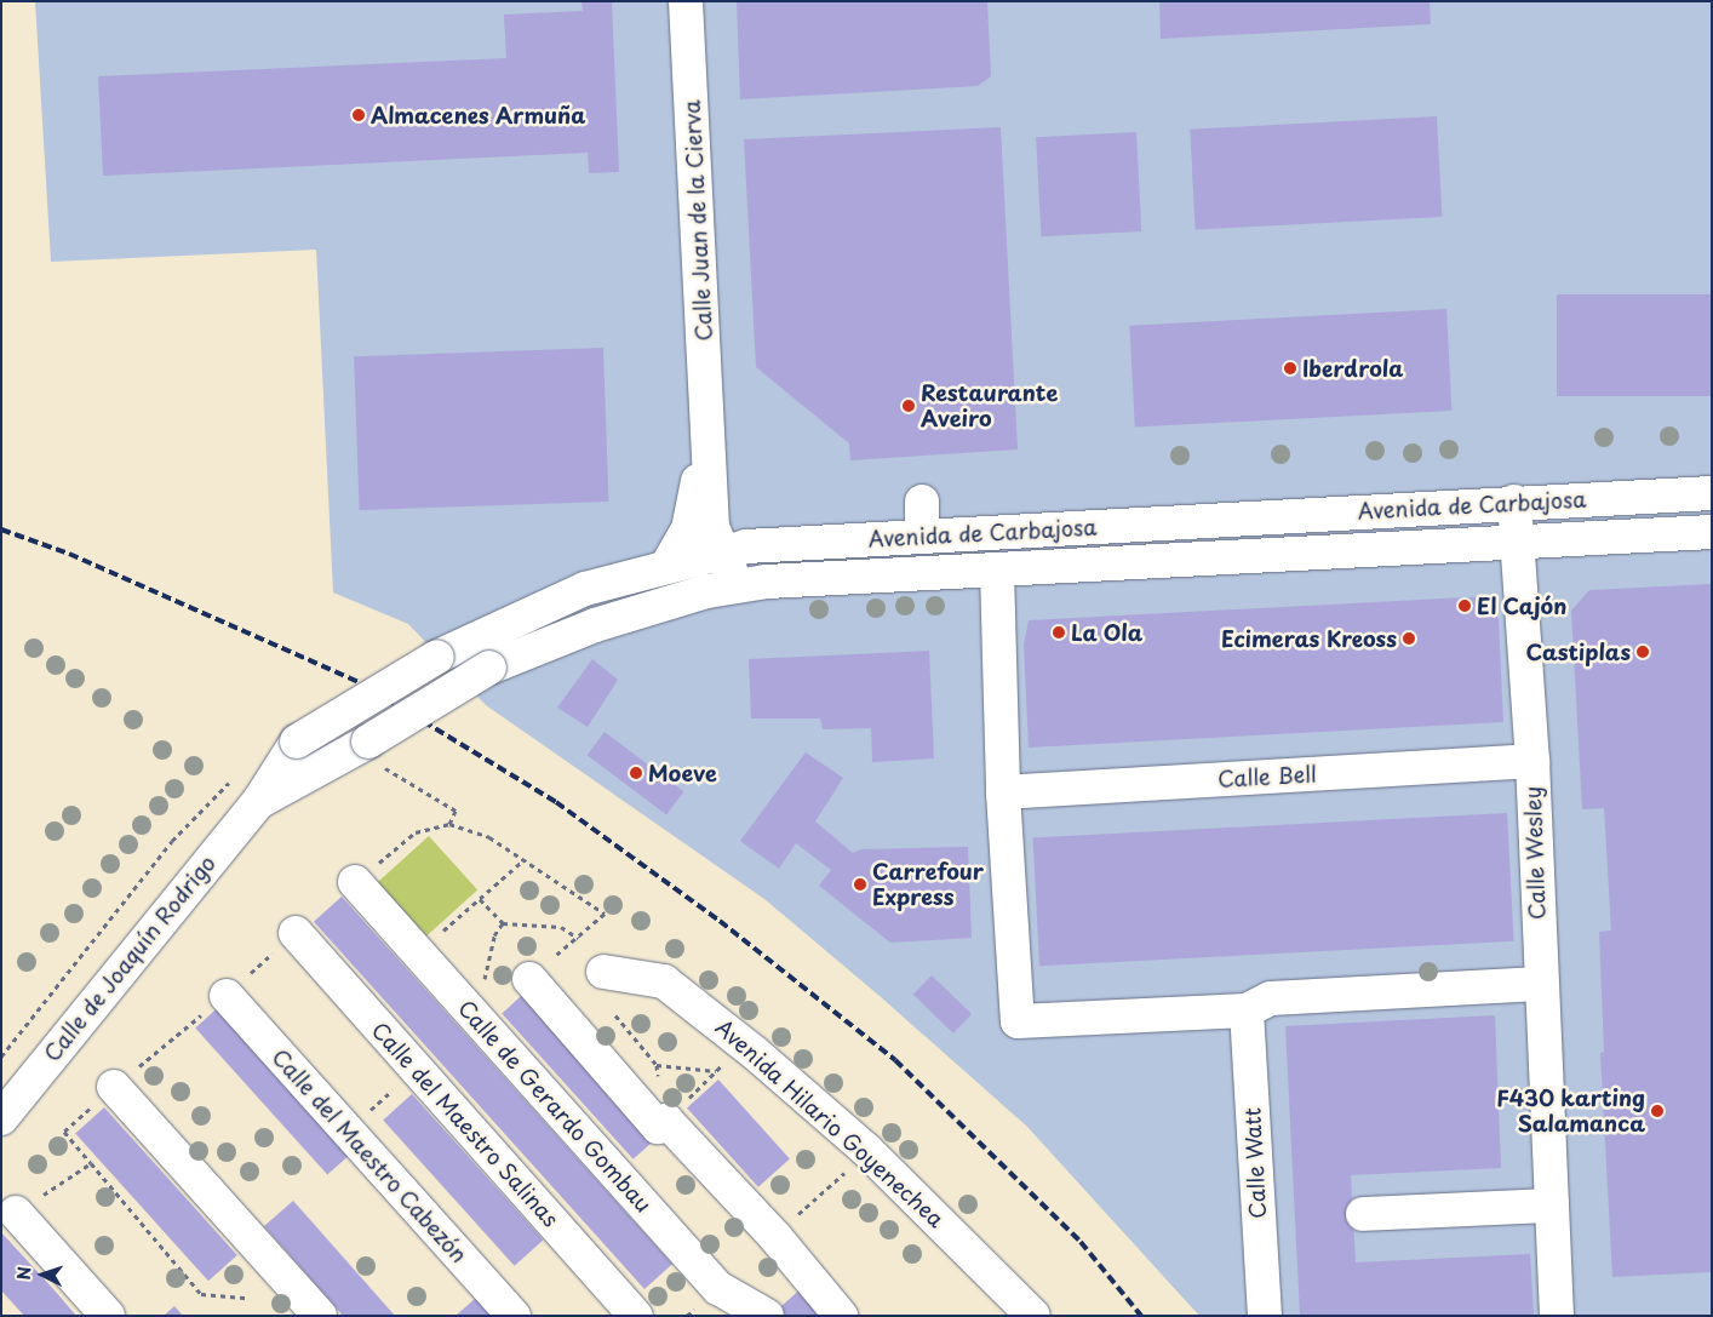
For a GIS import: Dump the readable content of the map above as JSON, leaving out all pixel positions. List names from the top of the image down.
{
  "streets": {
    "street": [
      "Calle Juan de la Cierva",
      "Avenida de Carbajosa",
      "Calle Bell",
      "Calle Wesley",
      "Calle de Joaquín Rodrigo",
      "Calle de Gerardo Gombau",
      "Avenida Hilario Goyenechea",
      "Calle del Maestro Salinas",
      "Calle del Maestro Cabezón",
      "Calle Watt"
    ]
  },
  "crossings": [
    ["Calle Juan de la Cierva", "Avenida de Carbajosa"],
    ["Avenida de Carbajosa", "Calle Wesley"],
    ["Avenida de Carbajosa", "Calle de Joaquín Rodrigo"],
    ["Calle Bell", "Calle Wesley"]
  ],
  "places": [
    "Almacenes Armuña",
    "Iberdrola",
    "Restaurante Aveiro",
    "El Cajón",
    "La Ola",
    "Ecimeras Kreoss",
    "Castiplas",
    "Moeve",
    "Carrefour Express",
    "F430 karting Salamanca"
  ],
  "north": "left"
}
